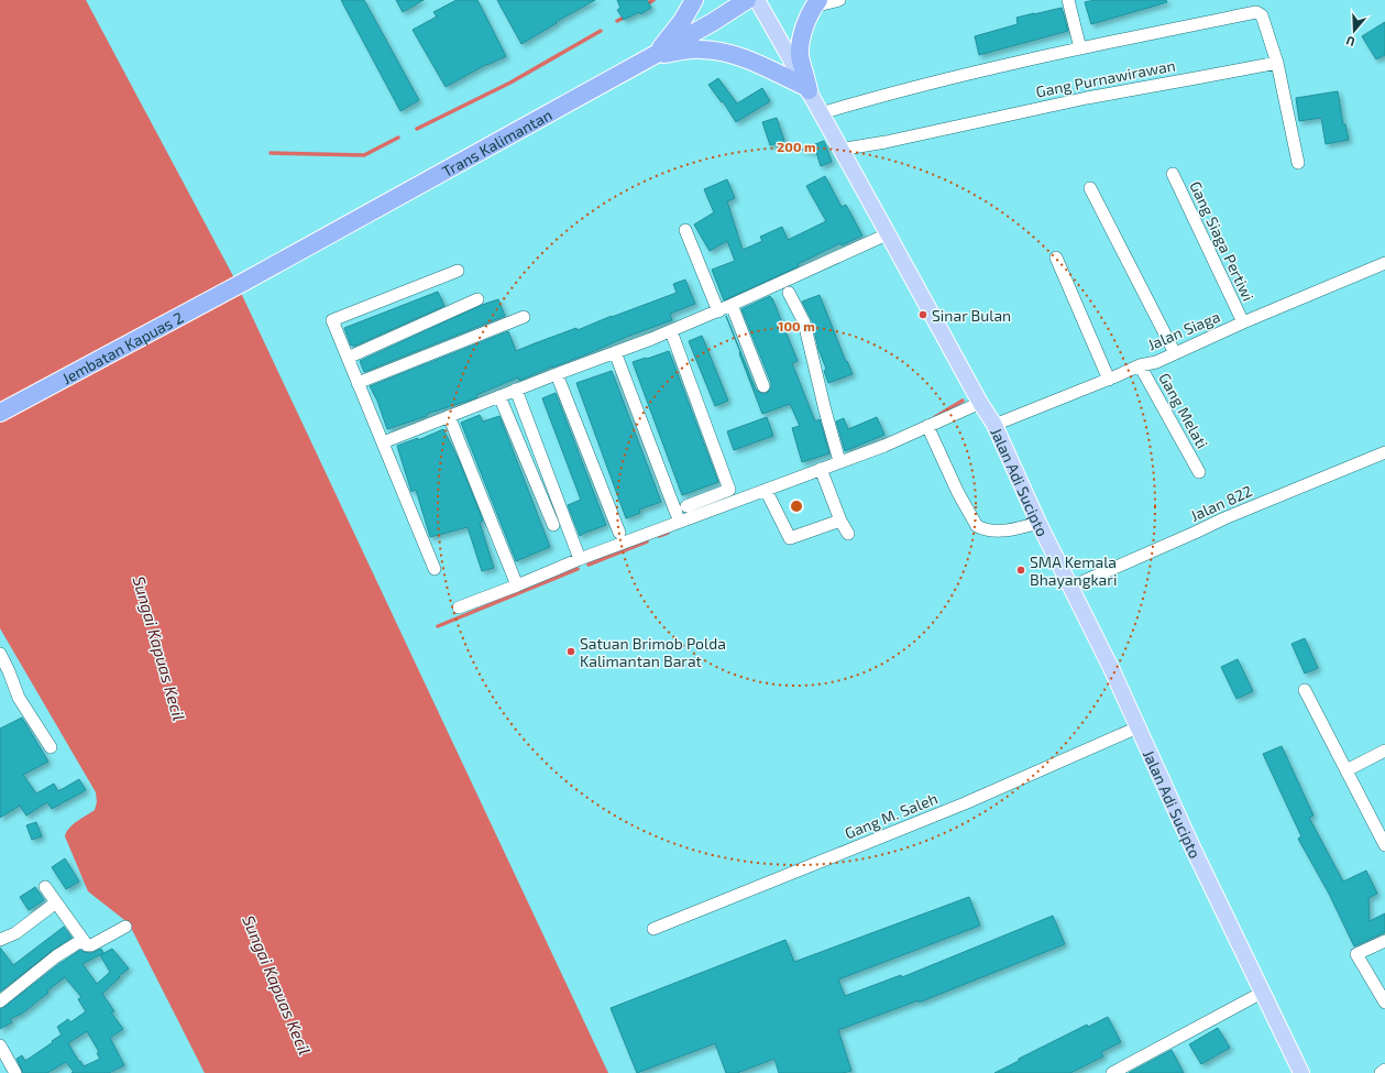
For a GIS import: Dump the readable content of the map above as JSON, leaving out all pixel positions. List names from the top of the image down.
{
  "streets": {
    "highway": ["Trans Kalimantan", "Jembatan Kapuas 2"],
    "main road": ["Jalan Adi Sucipto"],
    "street": [
      "Gang Purnawirawan",
      "Gang Siaga Pertiwi",
      "Jalan Siaga",
      "Gang Melati",
      "Jalan 822",
      "Gang M. Saleh"
    ]
  },
  "crossings": [
    ["Gang Purnawirawan", "Jalan Adi Sucipto"],
    ["Trans Kalimantan", "Jembatan Kapuas 2"],
    ["Gang Siaga Pertiwi", "Jalan Siaga"],
    ["Jalan Siaga", "Gang Melati"],
    ["Jalan Siaga", "Jalan Adi Sucipto"],
    ["Jalan Adi Sucipto", "Jalan 822"],
    ["Jalan Adi Sucipto", "Gang M. Saleh"]
  ],
  "water": ["Sungai Kapuas Kecil"],
  "places": ["Sinar Bulan", "SMA Kemala Bhayangkari", "Satuan Brimob Polda Kalimantan Barat"],
  "north": "bottom",
  "rings": ["200 m", "100 m"]
}
